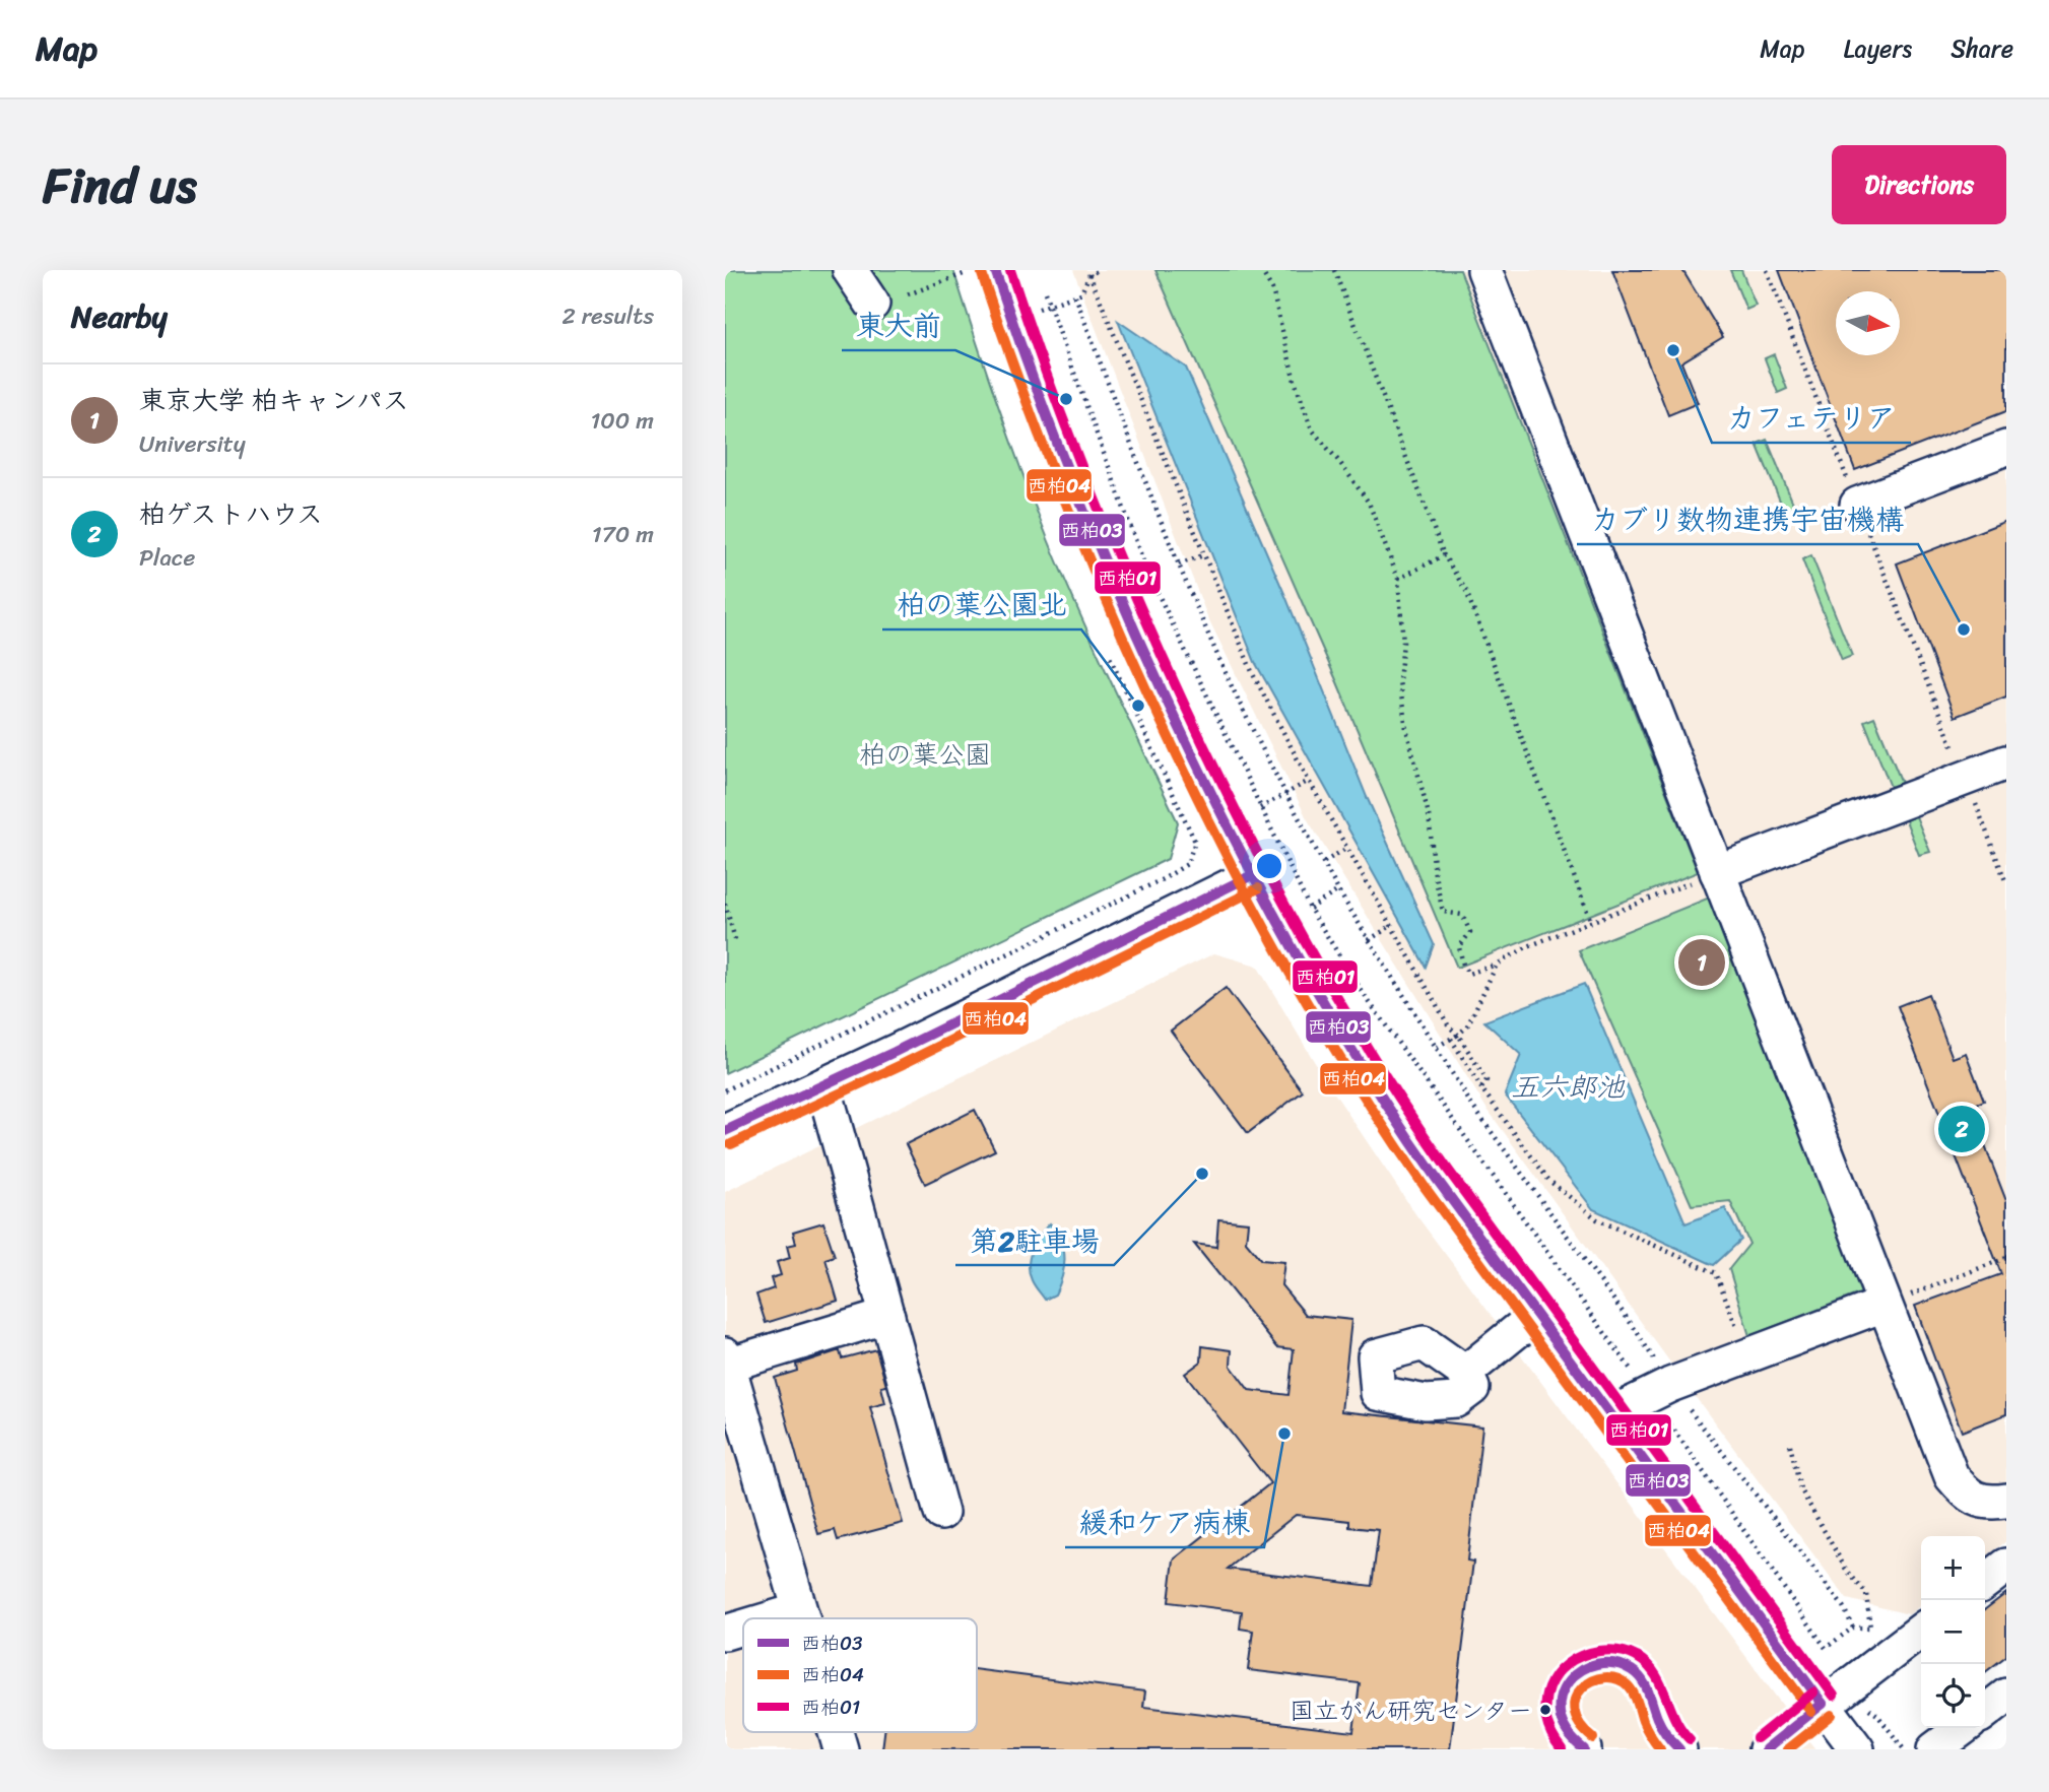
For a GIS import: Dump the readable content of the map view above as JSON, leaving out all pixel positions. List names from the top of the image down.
{
  "water": ["五六郎池"],
  "parks": ["柏の葉公園"],
  "places": [
    "カフェテリア",
    "東大前",
    "カブリ数物連携宇宙機構",
    "柏の葉公園北",
    "第2駐車場",
    "緩和ケア病棟",
    "国立がん研究センター"
  ],
  "lines": ["transit line 西柏03", "transit line 西柏01", "transit line 西柏04"],
  "legend": ["西柏03", "西柏04", "西柏01"],
  "north": "right",
  "page": {
    "header": "Map",
    "nav": ["Map", "Layers", "Share"],
    "title": "Find us",
    "buttons": "Directions",
    "heading": ["Nearby", "2 results"],
    "list": [
      {
        "mark": "1",
        "name": "東京大学 柏キャンパス",
        "note": "University",
        "value": "100 m"
      },
      {
        "mark": "2",
        "name": "柏ゲストハウス",
        "note": "Place",
        "value": "170 m"
      }
    ],
    "pins": ["1", "2"],
    "map_buttons": ["+", "−"]
  }
}
